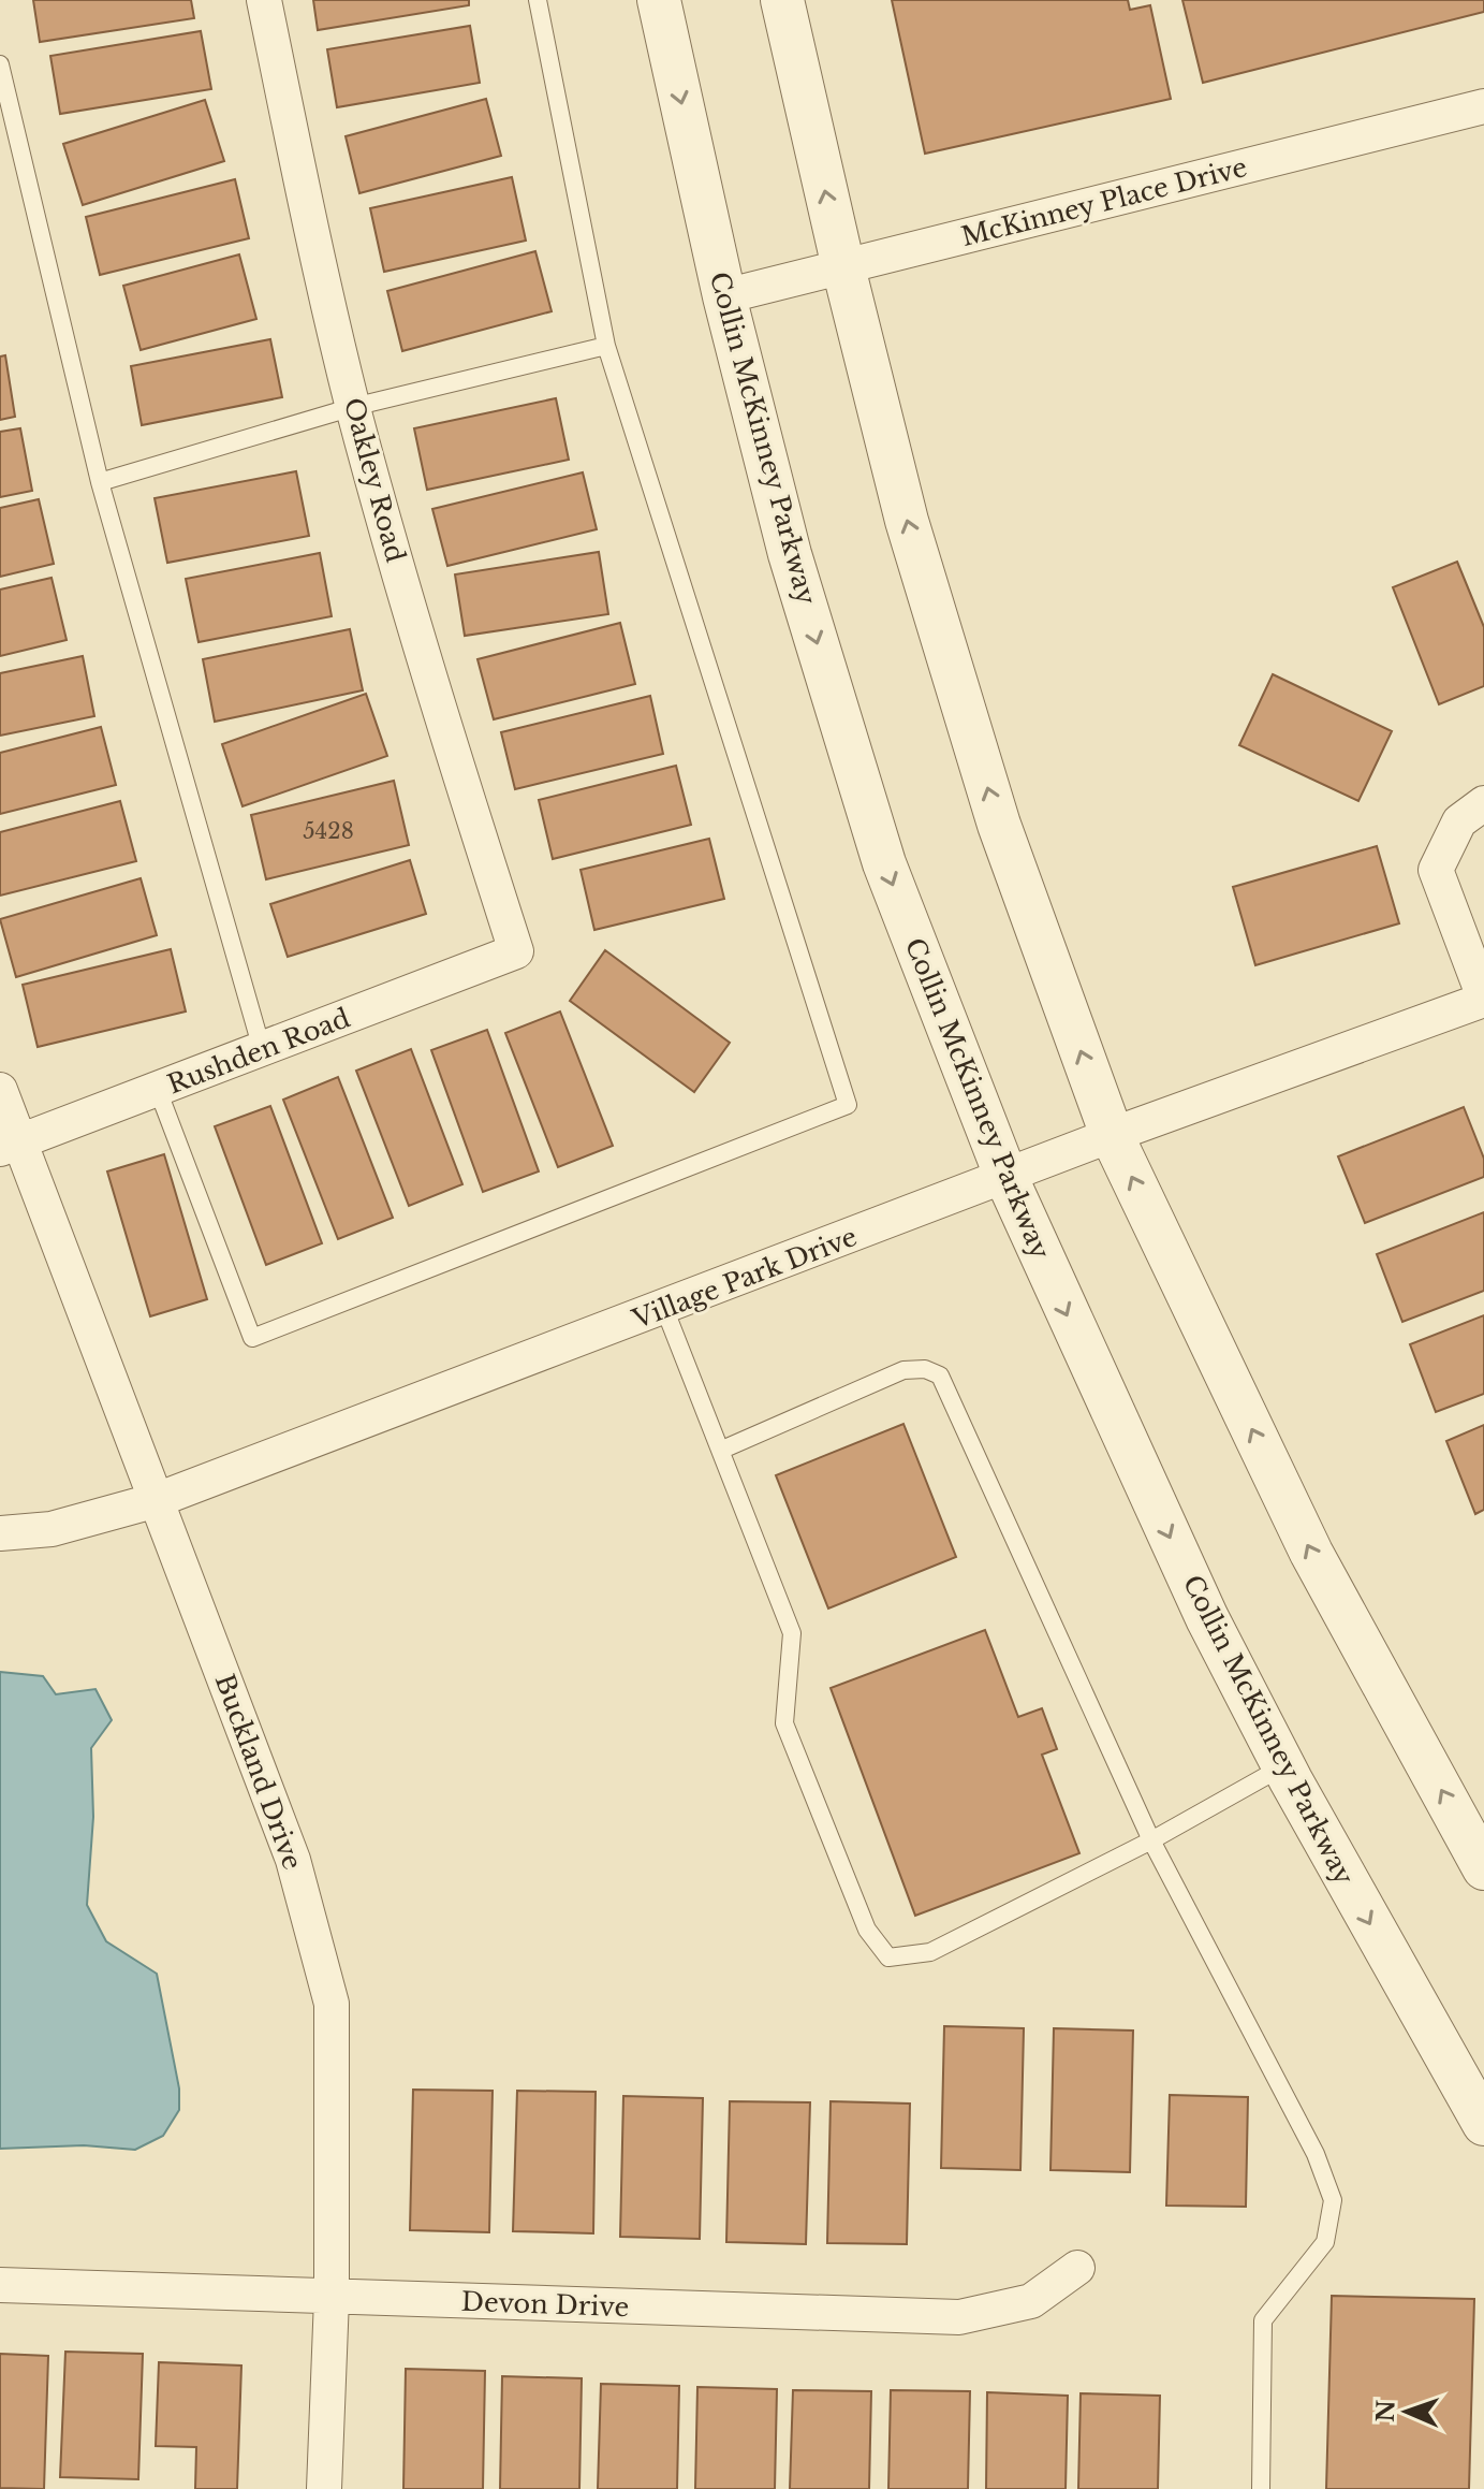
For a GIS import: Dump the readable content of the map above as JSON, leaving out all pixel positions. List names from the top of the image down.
{
  "streets": {
    "street": [
      "McKinney Place Drive",
      "Collin McKinney Parkway",
      "Oakley Road",
      "Rushden Road",
      "Village Park Drive",
      "Buckland Drive",
      "Devon Drive"
    ]
  },
  "crossings": [
    ["McKinney Place Drive", "Collin McKinney Parkway"],
    ["Collin McKinney Parkway", "Village Park Drive"],
    ["Oakley Road", "Rushden Road"],
    ["Rushden Road", "Buckland Drive"],
    ["Village Park Drive", "Buckland Drive"],
    ["Buckland Drive", "Devon Drive"]
  ],
  "house_numbers": ["5428"],
  "north": "left"
}
